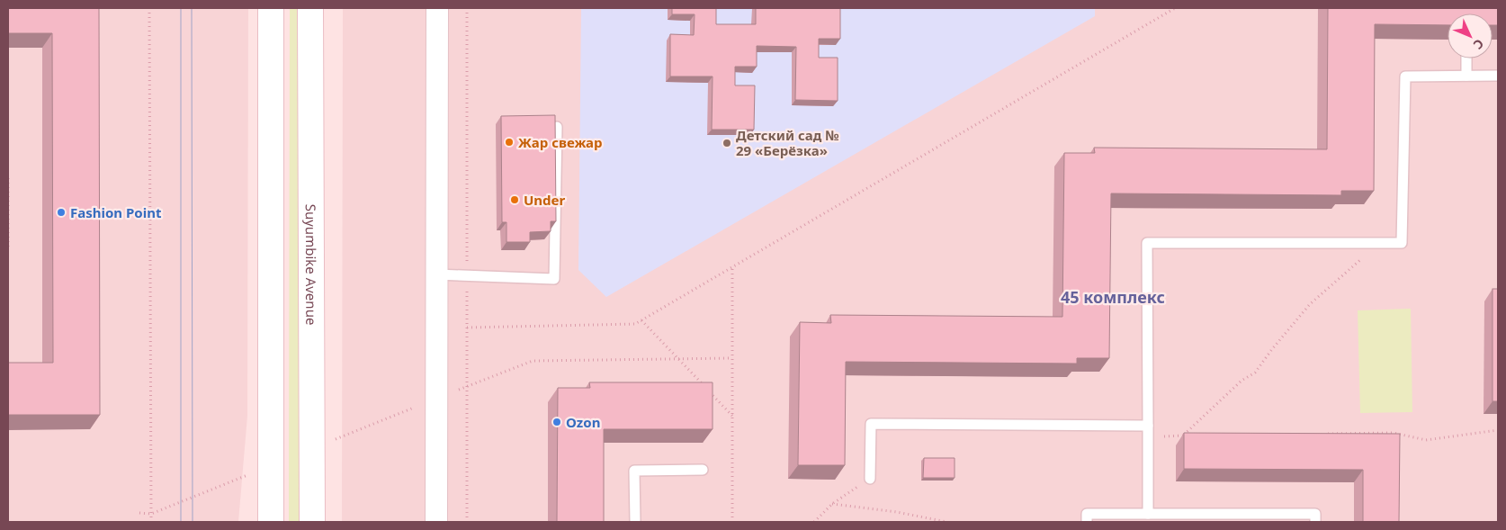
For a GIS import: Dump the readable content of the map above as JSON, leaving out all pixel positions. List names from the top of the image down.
{
  "streets": {
    "main road": ["Suyumbike Avenue"]
  },
  "districts": ["45 комплекс"],
  "places": [
    "Жар свежар",
    "Детский сад № 29 «Берёзка»",
    "Under",
    "Fashion Point",
    "Ozon"
  ],
  "north": "bottom right"
}
